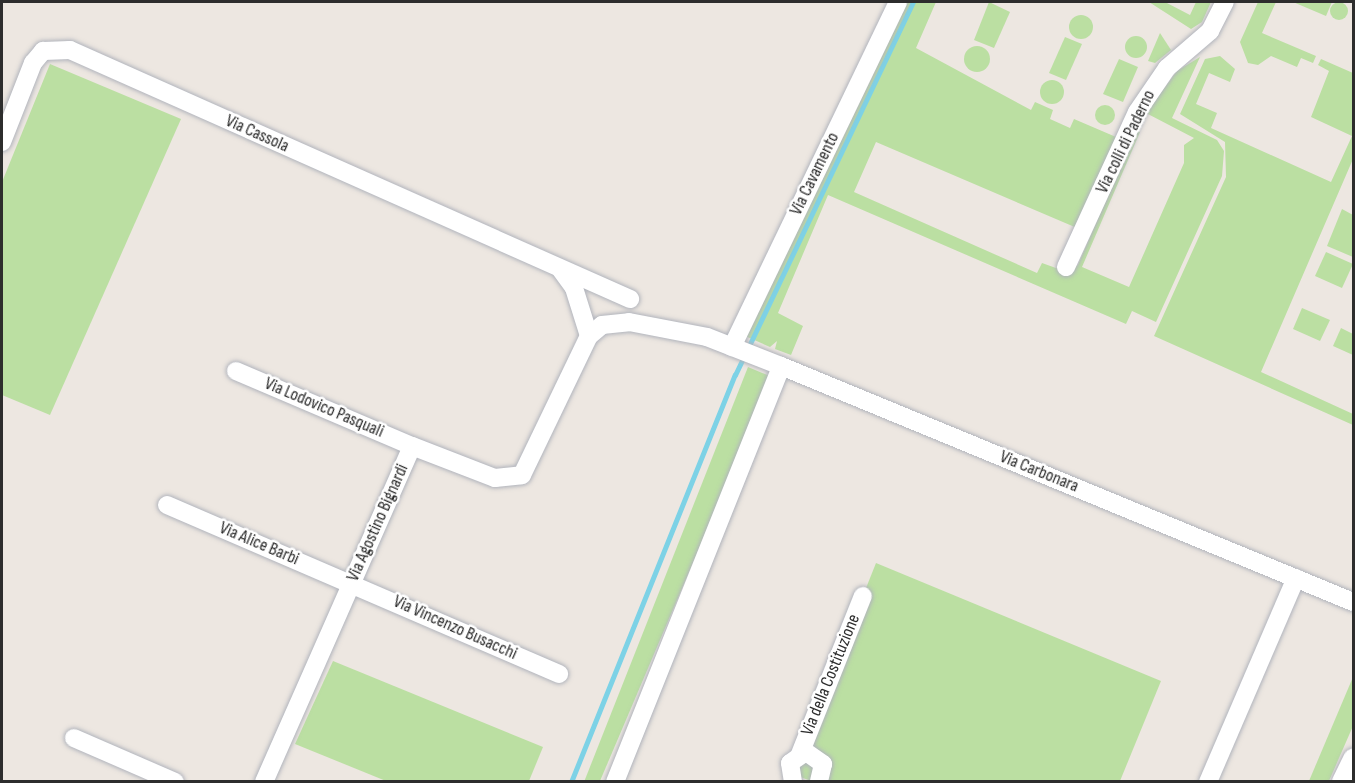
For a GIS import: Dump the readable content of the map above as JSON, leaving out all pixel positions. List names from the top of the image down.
{
  "streets": {
    "street": [
      "Via Cassola",
      "Via colli di Paderno",
      "Via Cavamento",
      "Via Lodovico Pasquali",
      "Via Carbonara",
      "Via Agostino Bignardi",
      "Via Alice Barbi",
      "Via Vincenzo Busacchi",
      "Via della Costituzione"
    ]
  },
  "crossings": [
    ["Via Cavamento", "Via Carbonara"],
    ["Via Lodovico Pasquali", "Via Agostino Bignardi"],
    ["Via Agostino Bignardi", "Via Alice Barbi"],
    ["Via Agostino Bignardi", "Via Vincenzo Busacchi"],
    ["Via Alice Barbi", "Via Vincenzo Busacchi"]
  ]
}
